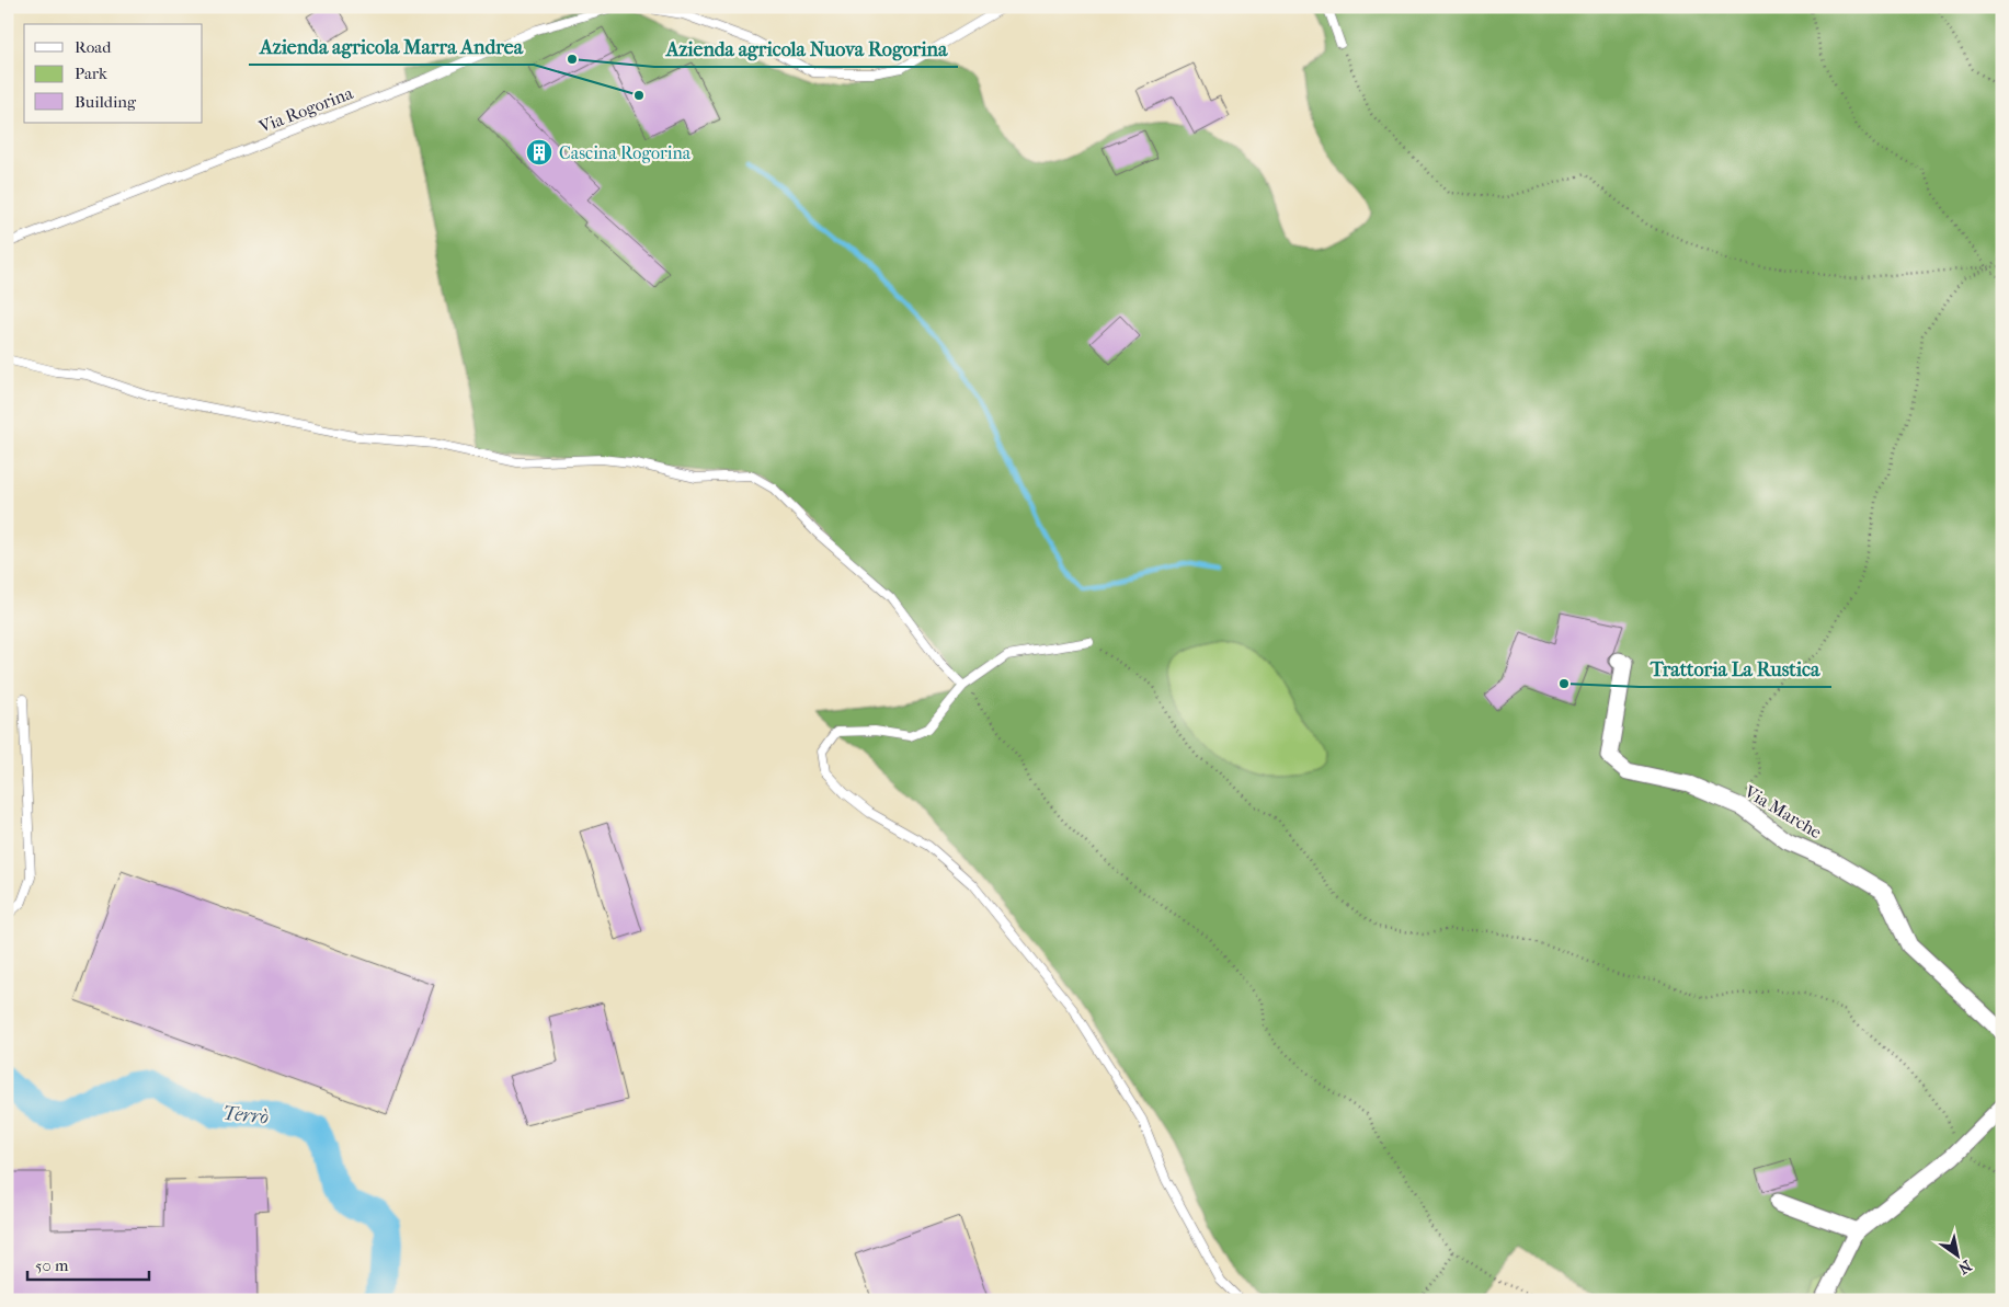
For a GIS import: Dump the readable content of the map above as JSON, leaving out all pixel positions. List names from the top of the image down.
{
  "streets": {
    "street": ["Via Marche"],
    "lane": ["Via Rogorina"]
  },
  "water": ["Terrò"],
  "places": {
    "other": ["Azienda agricola Nuova Rogorina", "Azienda agricola Marra Andrea", "Trattoria La Rustica"],
    "building": ["Cascina Rogorina"]
  },
  "legend": ["Road", "Park", "Building"],
  "scale_bar": "50 m",
  "north": "bottom right"
}
